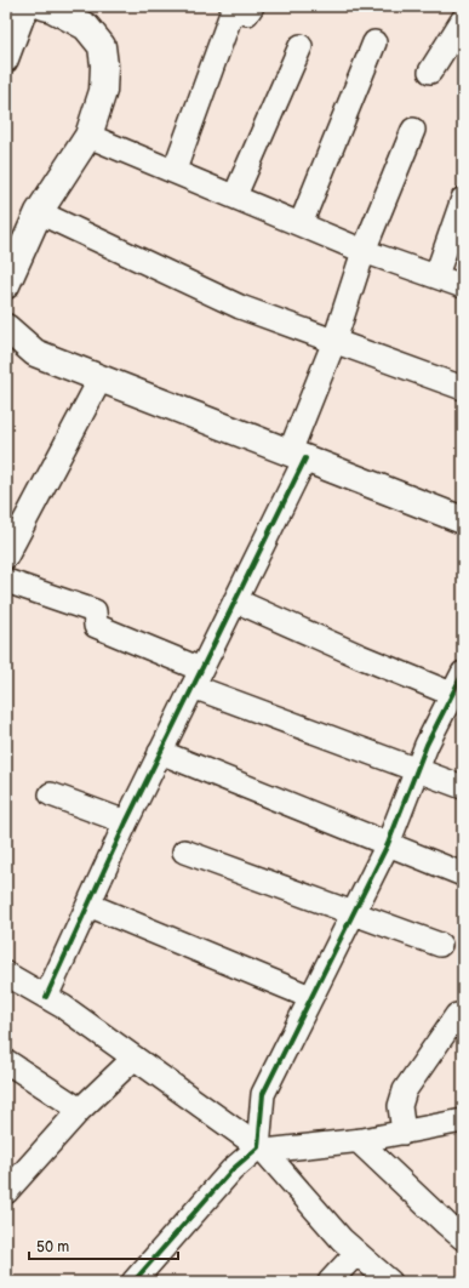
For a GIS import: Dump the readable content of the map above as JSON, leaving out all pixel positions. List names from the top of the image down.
{
  "scale_bar": "50 m"
}
